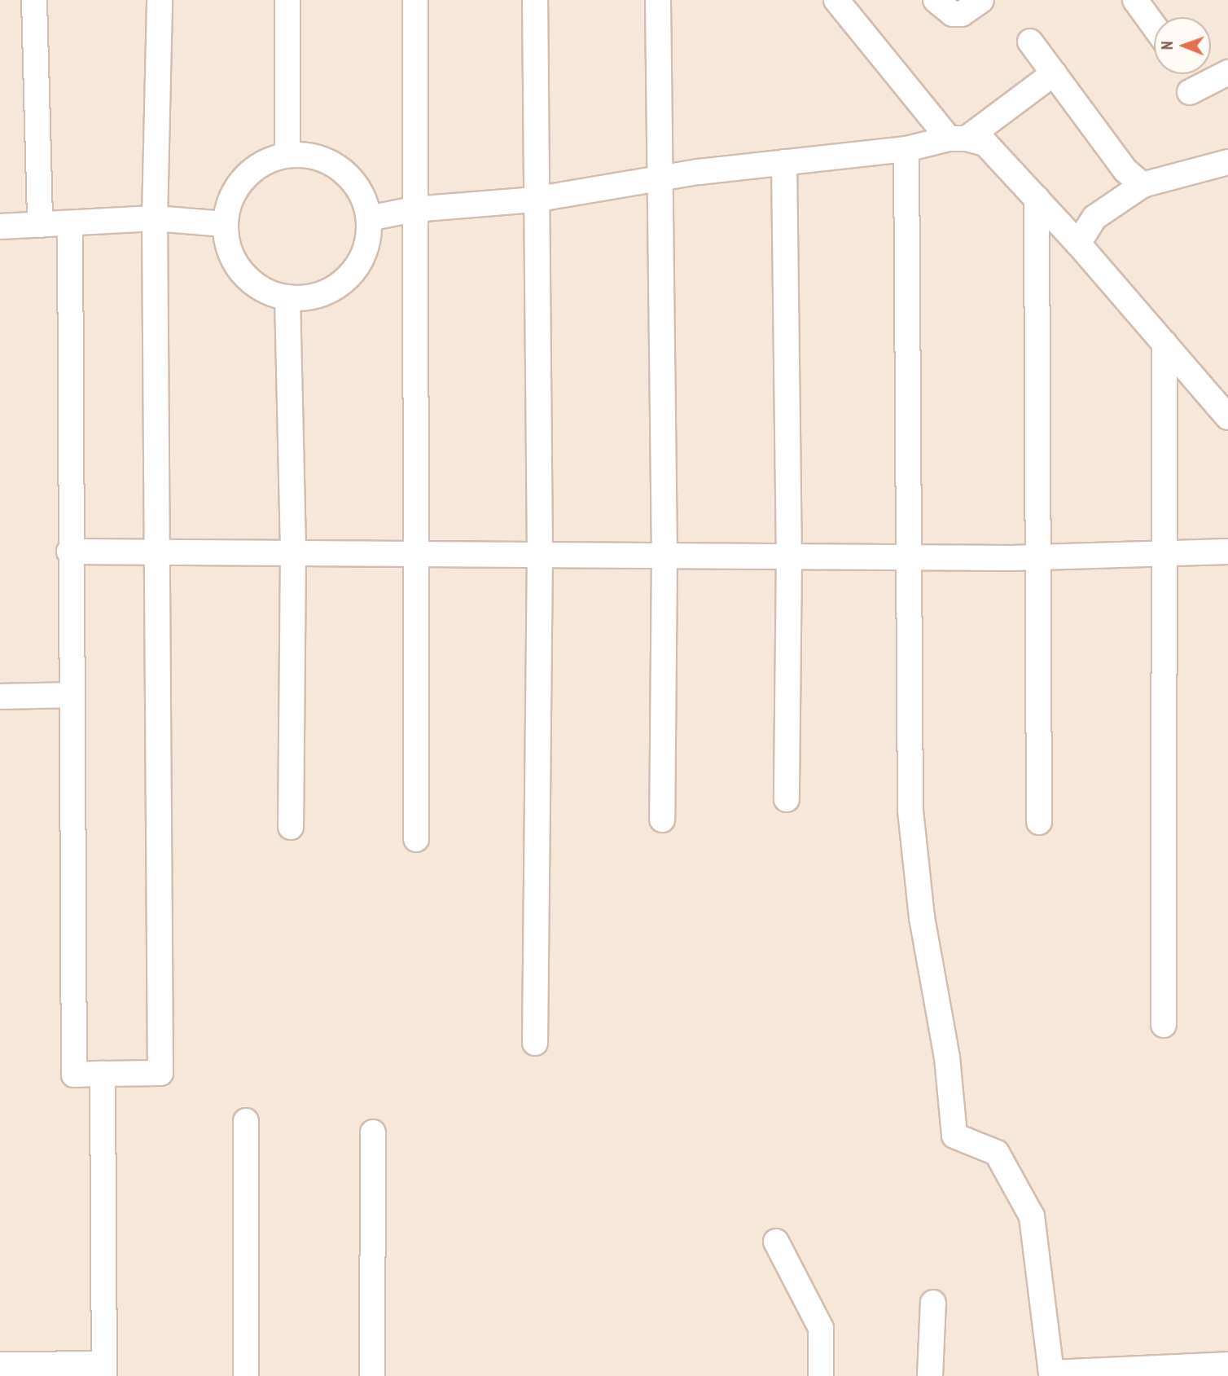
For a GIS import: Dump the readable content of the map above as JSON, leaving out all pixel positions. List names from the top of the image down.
{
  "north": "left"
}
